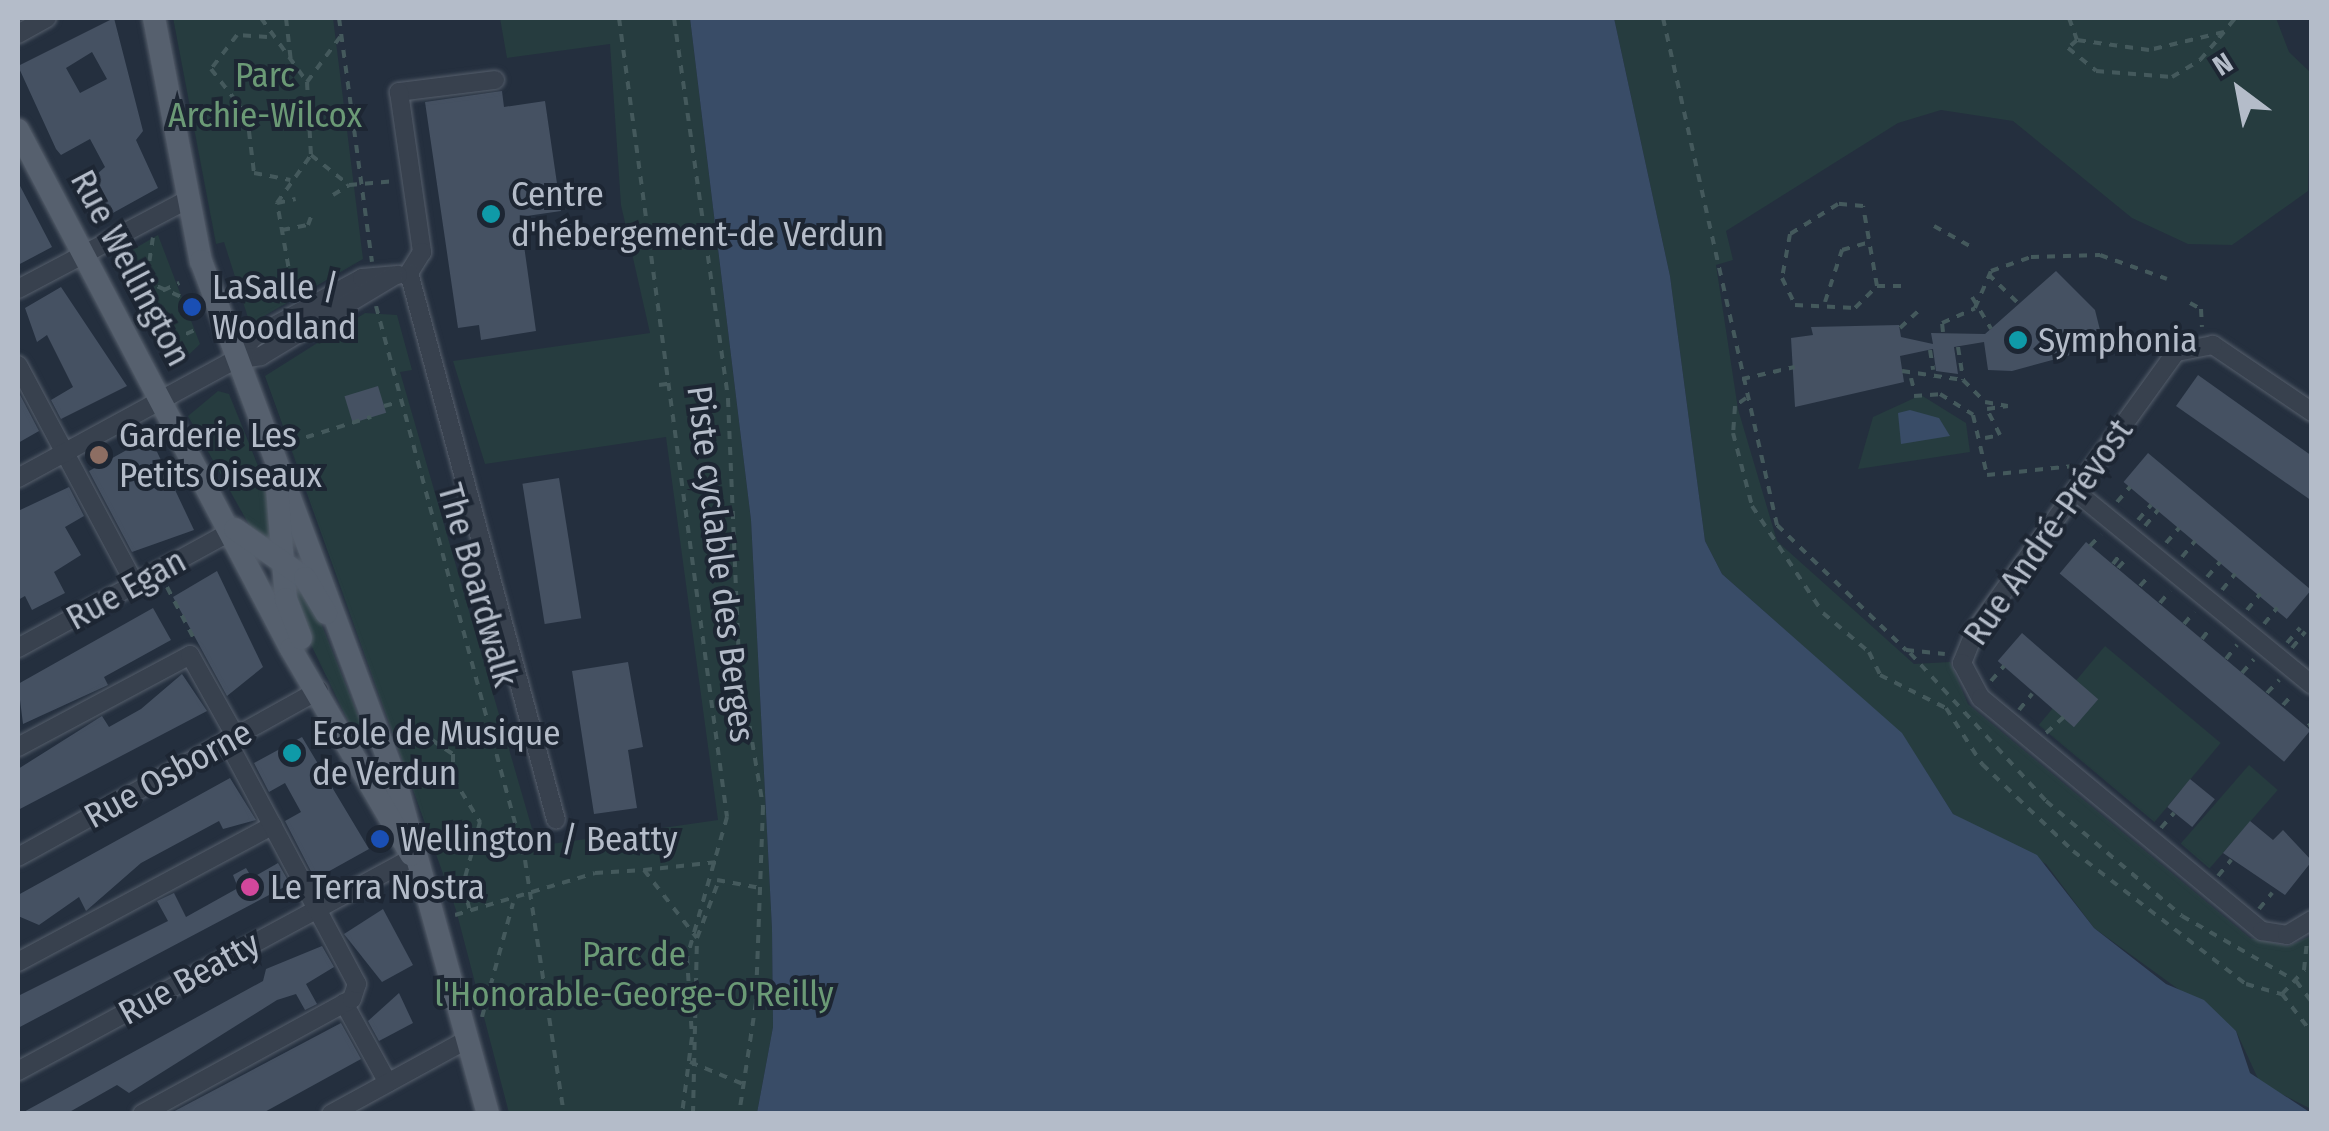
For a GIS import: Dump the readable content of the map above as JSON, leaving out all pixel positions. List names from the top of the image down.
{
  "streets": {
    "main road": ["Rue Wellington"],
    "street": [
      "Rue André-Prévost",
      "Rue Egan",
      "Rue Osborne",
      "Rue Beatty"
    ],
    "path": ["Piste cyclable des Berges", "The Boardwalk"]
  },
  "crossings": [
    ["Rue Wellington", "Rue Egan"],
    ["Rue Wellington", "Rue Osborne"],
    ["Rue Wellington", "Rue Beatty"]
  ],
  "parks": ["Parc Archie-Wilcox", "Parc de l'Honorable-George-O'Reilly"],
  "places": [
    "Centre d'hébergement-de Verdun",
    "LaSalle / Woodland",
    "Symphonia",
    "Garderie Les Petits Oiseaux",
    "Ecole de Musique de Verdun",
    "Wellington / Beatty",
    "Le Terra Nostra"
  ],
  "north": "top left"
}
